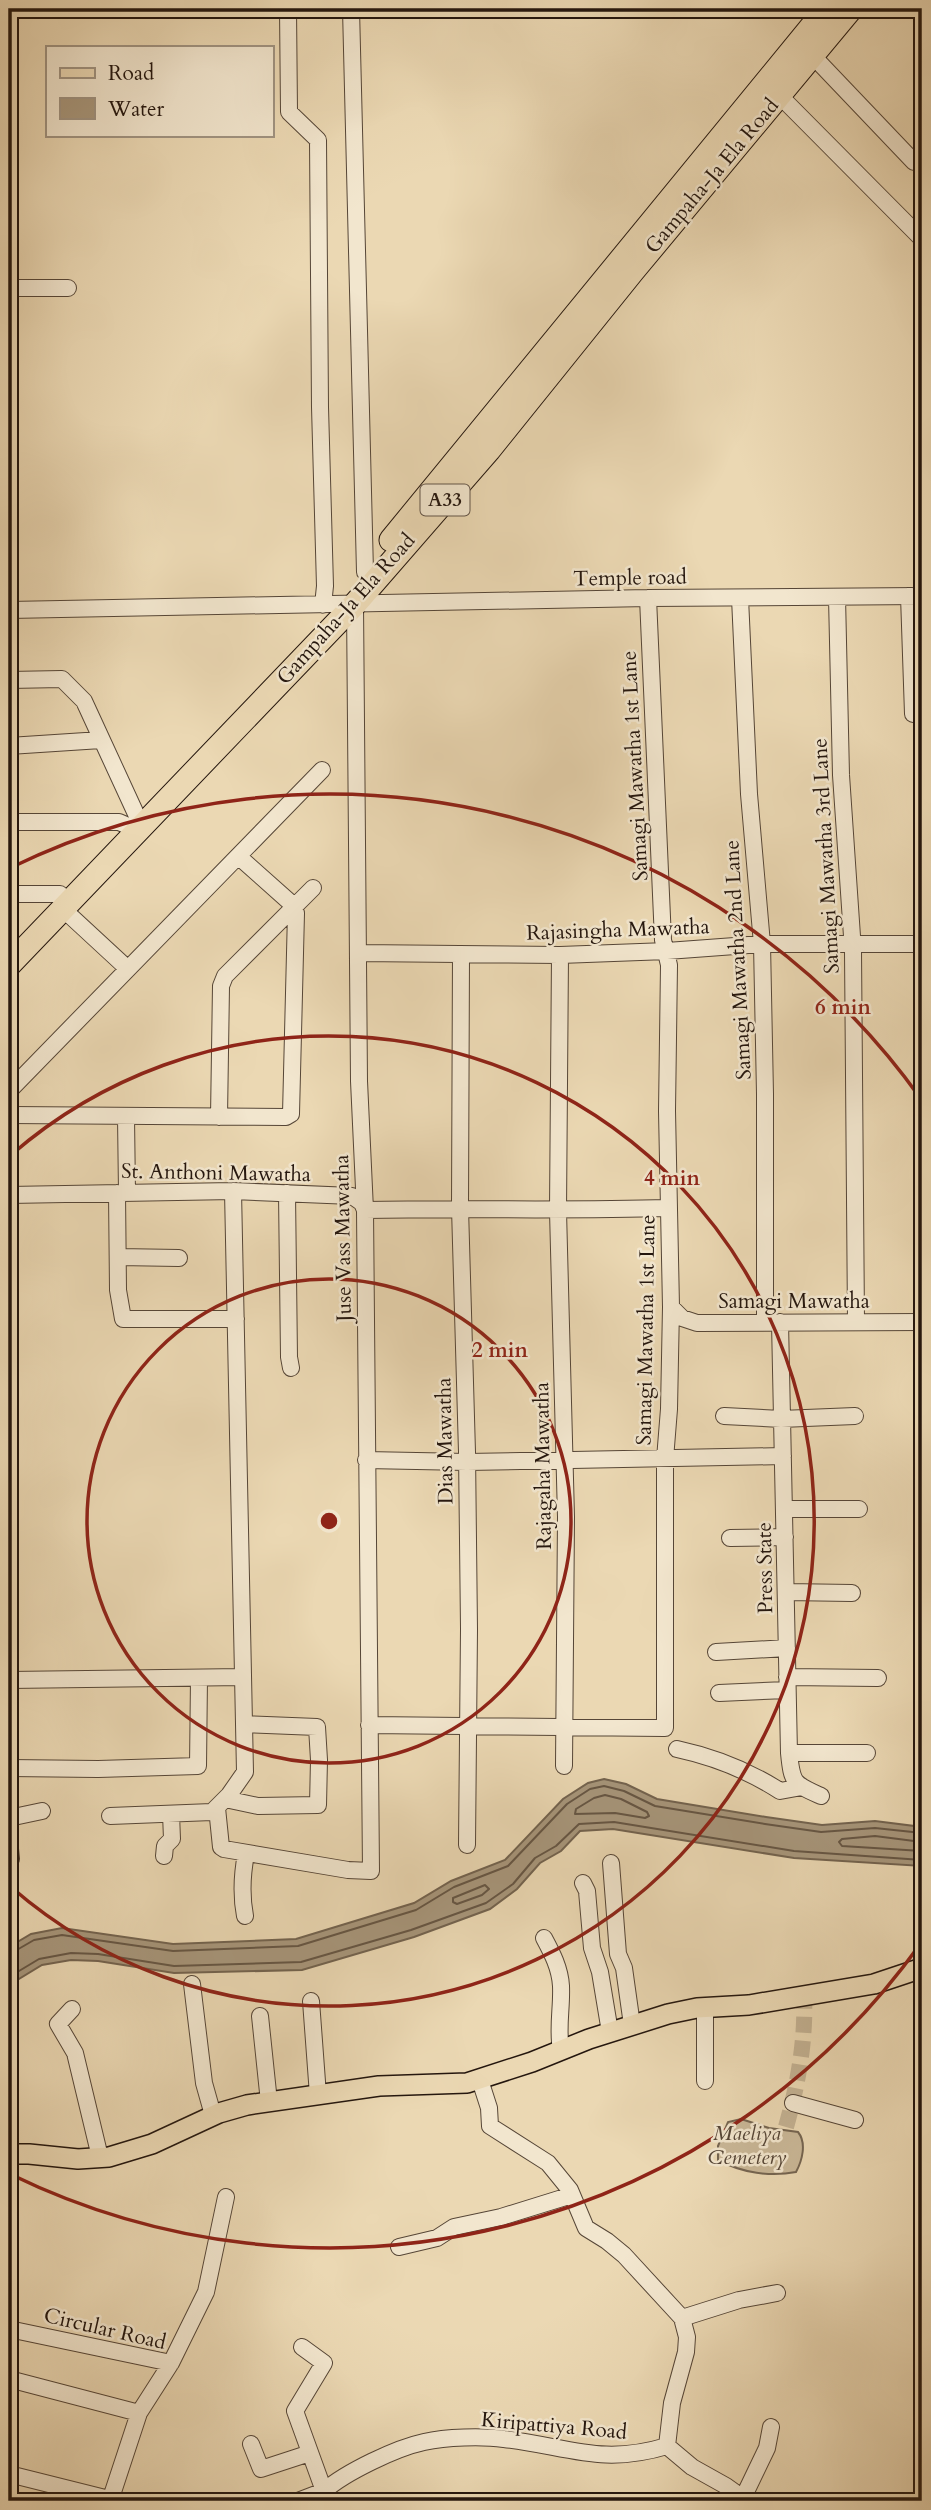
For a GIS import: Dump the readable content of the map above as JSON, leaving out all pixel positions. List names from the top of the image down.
{
  "streets": {
    "highway": ["Gampaha-Ja Ela Road", "A33"],
    "street": [
      "Temple road",
      "Samagi Mawatha 1st Lane",
      "Samagi Mawatha 3rd Lane",
      "Rajasingha Mawatha",
      "Samagi Mawatha 2nd Lane",
      "St. Anthoni Mawatha",
      "Juse Vass Mawatha",
      "Samagi Mawatha",
      "Dias Mawatha",
      "Rajagaha Mawatha",
      "Press State",
      "Circular Road",
      "Kiripattiya Road"
    ]
  },
  "crossings": [
    ["Gampaha-Ja Ela Road", "Temple road"],
    ["Gampaha-Ja Ela Road", "Juse Vass Mawatha"],
    ["Temple road", "Samagi Mawatha 1st Lane"],
    ["Temple road", "Samagi Mawatha 3rd Lane"],
    ["Temple road", "Samagi Mawatha 2nd Lane"],
    ["Temple road", "Juse Vass Mawatha"],
    ["Samagi Mawatha 1st Lane", "Rajasingha Mawatha"],
    ["Samagi Mawatha 1st Lane", "St. Anthoni Mawatha"],
    ["Samagi Mawatha 1st Lane", "Samagi Mawatha"],
    ["Samagi Mawatha 1st Lane", "Rajagaha Mawatha"],
    ["Samagi Mawatha 3rd Lane", "Rajasingha Mawatha"],
    ["Samagi Mawatha 3rd Lane", "Samagi Mawatha"],
    ["Rajasingha Mawatha", "Samagi Mawatha 2nd Lane"],
    ["Rajasingha Mawatha", "Juse Vass Mawatha"],
    ["Rajasingha Mawatha", "Dias Mawatha"],
    ["Rajasingha Mawatha", "Rajagaha Mawatha"],
    ["Samagi Mawatha 2nd Lane", "Samagi Mawatha"],
    ["Samagi Mawatha 2nd Lane", "Press State"],
    ["St. Anthoni Mawatha", "Juse Vass Mawatha"],
    ["St. Anthoni Mawatha", "Dias Mawatha"],
    ["St. Anthoni Mawatha", "Rajagaha Mawatha"],
    ["Samagi Mawatha", "Press State"]
  ],
  "parks": ["Maeliya Cemetery"],
  "legend": ["Road", "Water"],
  "rings": ["6 min", "4 min", "2 min"]
}
